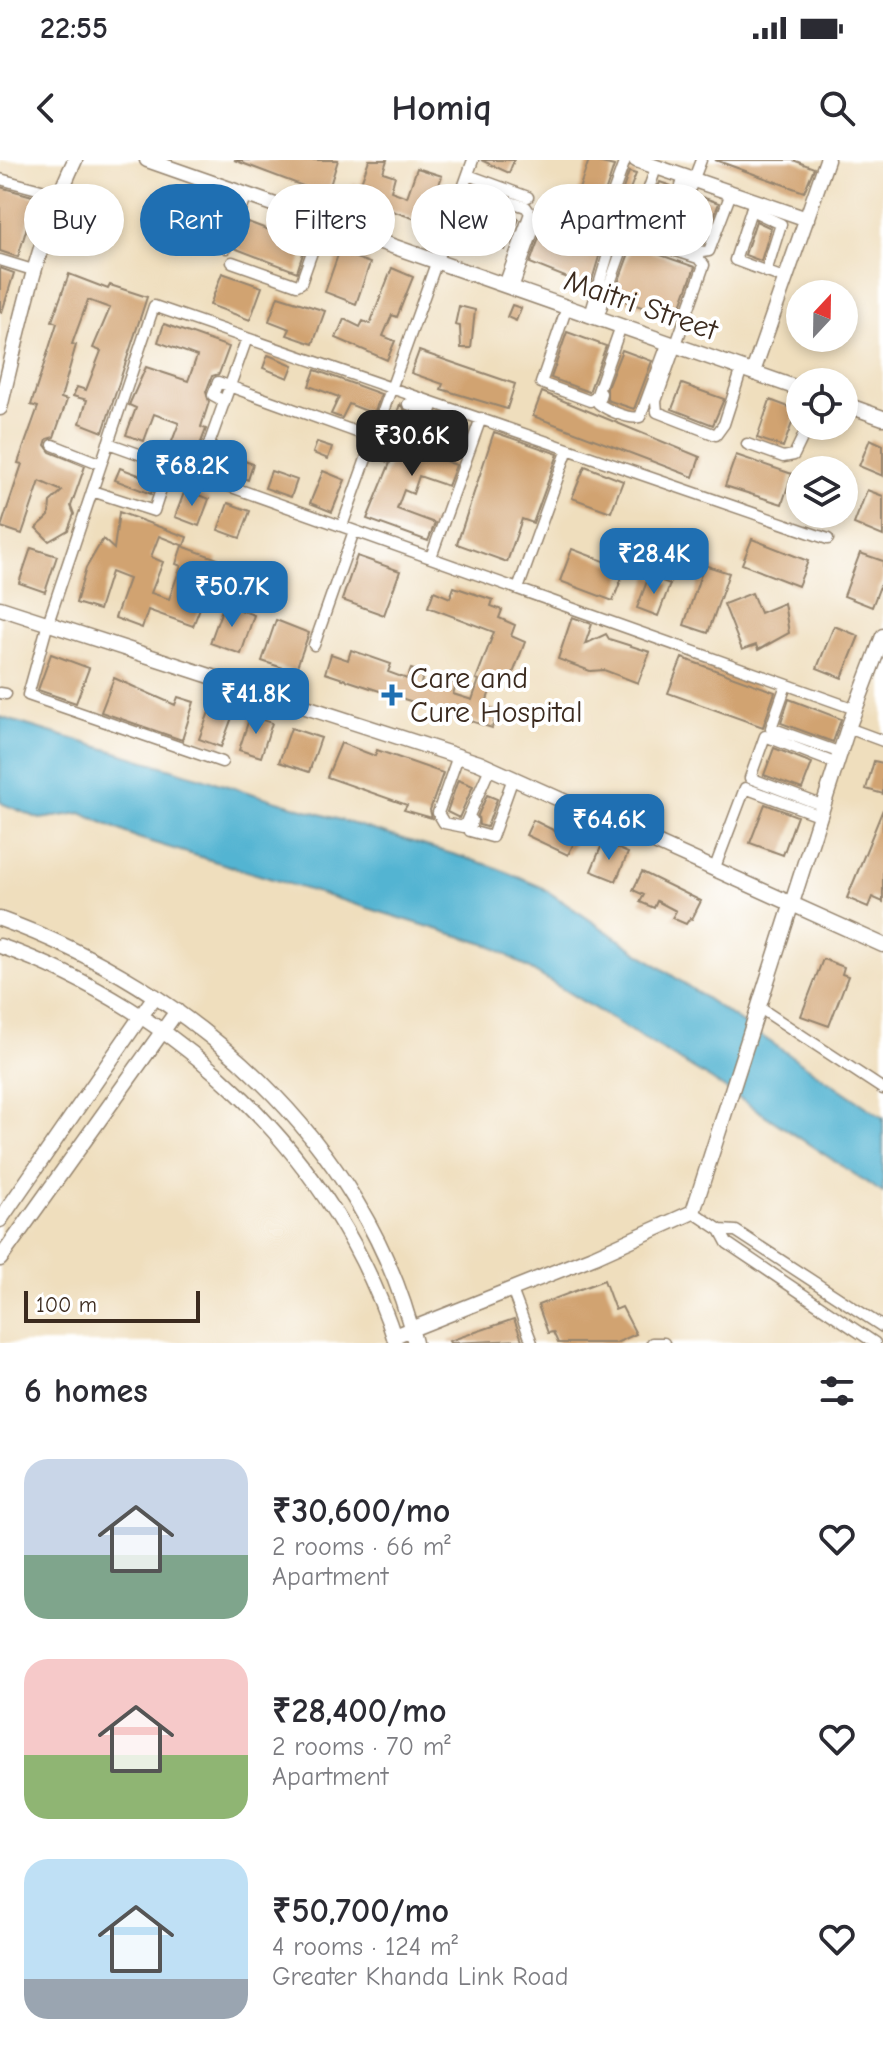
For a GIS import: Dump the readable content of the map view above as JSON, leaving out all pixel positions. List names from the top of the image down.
{
  "streets": {
    "street": ["Maitri Street"]
  },
  "places": {
    "health": ["Care and Cure Hospital"]
  },
  "scale_bar": "100 m",
  "north": "top",
  "page": {
    "status": "22:55",
    "header": "Homiq",
    "chip": [
      "Buy",
      "Rent",
      "Filters",
      "New",
      "Apartment"
    ],
    "price": [
      "₹30.6K",
      "₹68.2K",
      "₹28.4K",
      "₹50.7K",
      "₹41.8K",
      "₹64.6K"
    ],
    "scale": "100 m",
    "heading": "6 homes",
    "list": [
      {
        "name": "₹30,600/mo",
        "note": "2 rooms · 66 m² · Apartment"
      },
      {
        "name": "₹28,400/mo",
        "note": "2 rooms · 70 m² · Apartment"
      },
      {
        "name": "₹50,700/mo",
        "note": "4 rooms · 124 m² · Greater Khanda Link Road"
      }
    ]
  }
}
